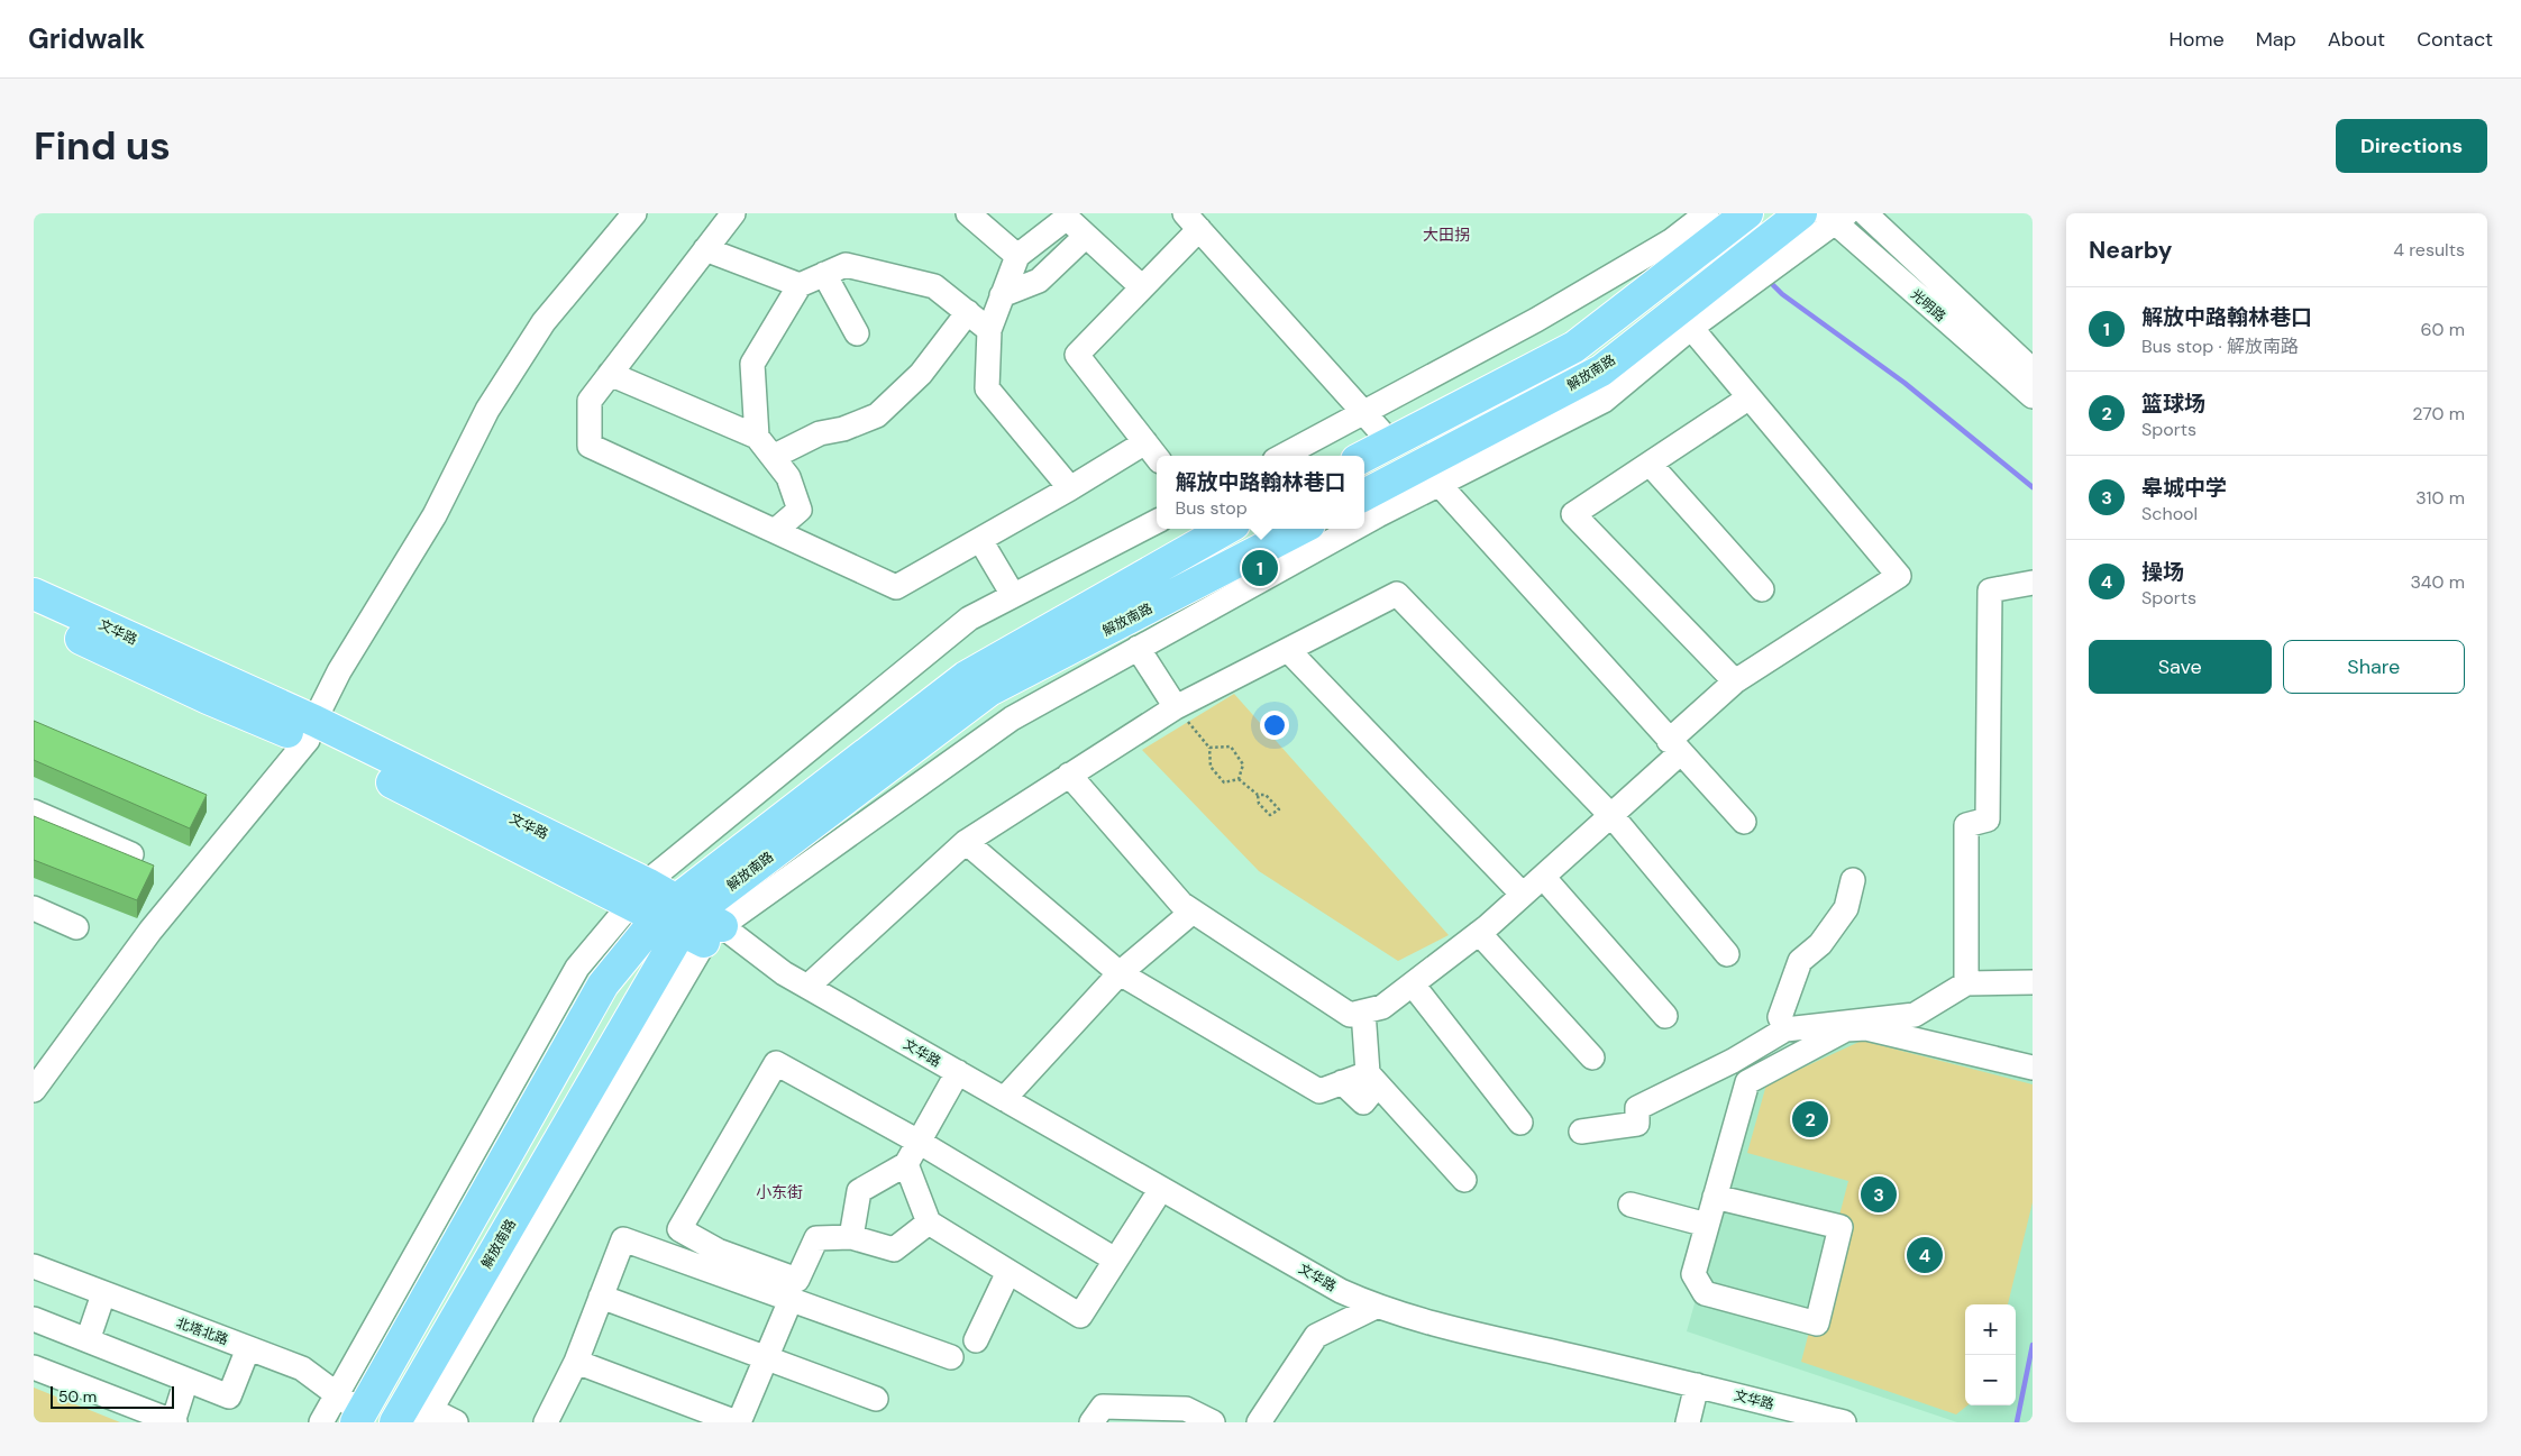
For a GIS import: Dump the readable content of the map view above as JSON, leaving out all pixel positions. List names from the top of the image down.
{
  "streets": {
    "main road": ["解放南路", "文华路"],
    "street": ["光明路", "北塔北路"]
  },
  "crossings": [
    ["解放南路", "文华路"],
    ["解放南路", "北塔北路"]
  ],
  "districts": ["大田拐", "小东街"],
  "scale_bar": "50 m",
  "page": {
    "header": "Gridwalk",
    "nav": [
      "Home",
      "Map",
      "About",
      "Contact"
    ],
    "buttons": [
      "Directions",
      ["Save", "Share"]
    ],
    "title": "Find us",
    "heading": ["Nearby", "4 results"],
    "list": [
      {
        "mark": "1",
        "name": "解放中路翰林巷口",
        "note": "Bus stop · 解放南路",
        "value": "60 m"
      },
      {
        "mark": "2",
        "name": "篮球场",
        "note": "Sports",
        "value": "270 m"
      },
      {
        "mark": "3",
        "name": "皋城中学",
        "note": "School",
        "value": "310 m"
      },
      {
        "mark": "4",
        "name": "操场",
        "note": "Sports",
        "value": "340 m"
      }
    ],
    "popup": ["解放中路翰林巷口", "Bus stop"],
    "pins": [
      "1",
      "2",
      "3",
      "4"
    ],
    "map_buttons": ["+", "−"],
    "scale": "50 m"
  }
}
